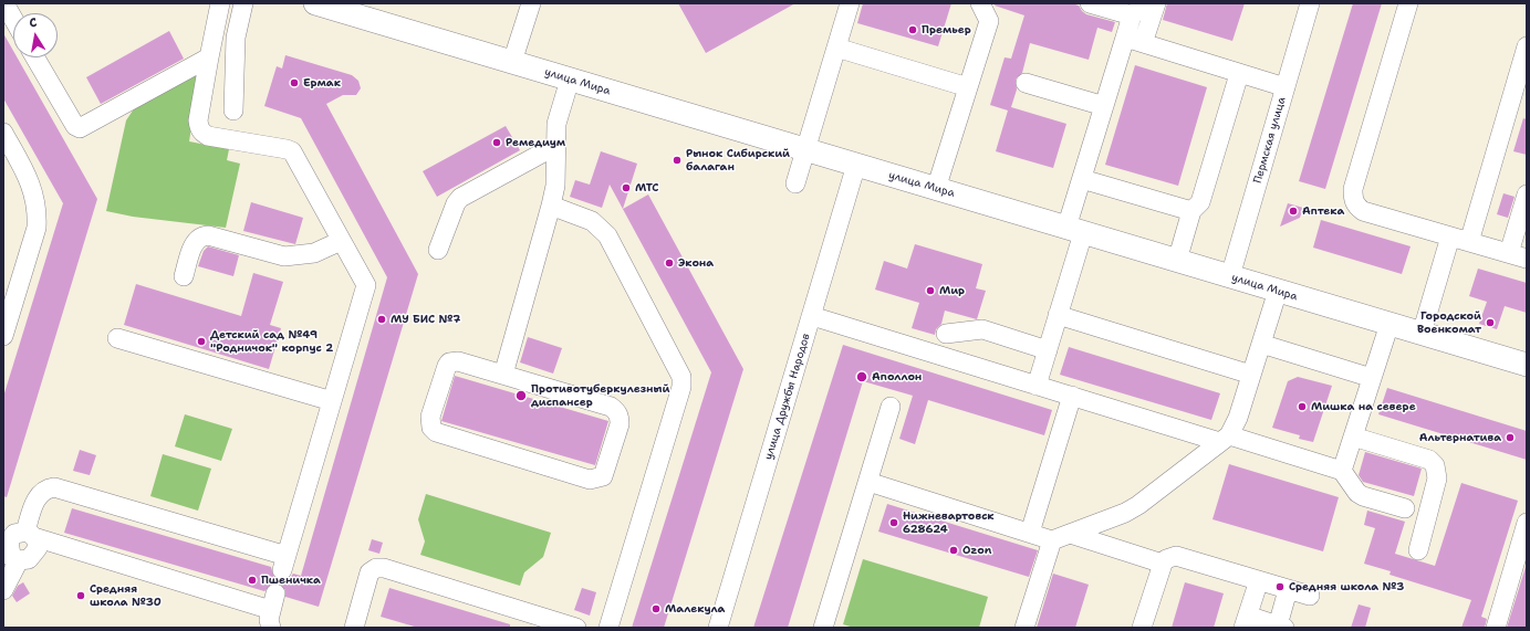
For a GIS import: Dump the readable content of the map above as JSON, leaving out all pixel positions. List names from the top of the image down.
{
  "streets": {
    "main road": ["улица Мира"],
    "street": ["Пермская улица", "улица Дружбы Народов"]
  },
  "crossings": [
    ["улица Мира", "Пермская улица"],
    ["улица Мира", "улица Дружбы Народов"]
  ],
  "places": [
    "Премьер",
    "Ермак",
    "Ремедиум",
    "Рынок Сибирский балаган",
    "МТС",
    "Аптека",
    "Экона",
    "Мир",
    "МУ БИС №7",
    "Городской Военкомат",
    "Детский сад №49 \"Родничок\" корпус 2",
    "Аполлон",
    "Противотуберкулезный диспансер",
    "Мишка на севере",
    "Альтернатива",
    "Нижневартовск 628624",
    "Ozon",
    "Пшеничка",
    "Средняя школа №3",
    "Средняя школа №30",
    "Малекула"
  ],
  "north": "top"
}
